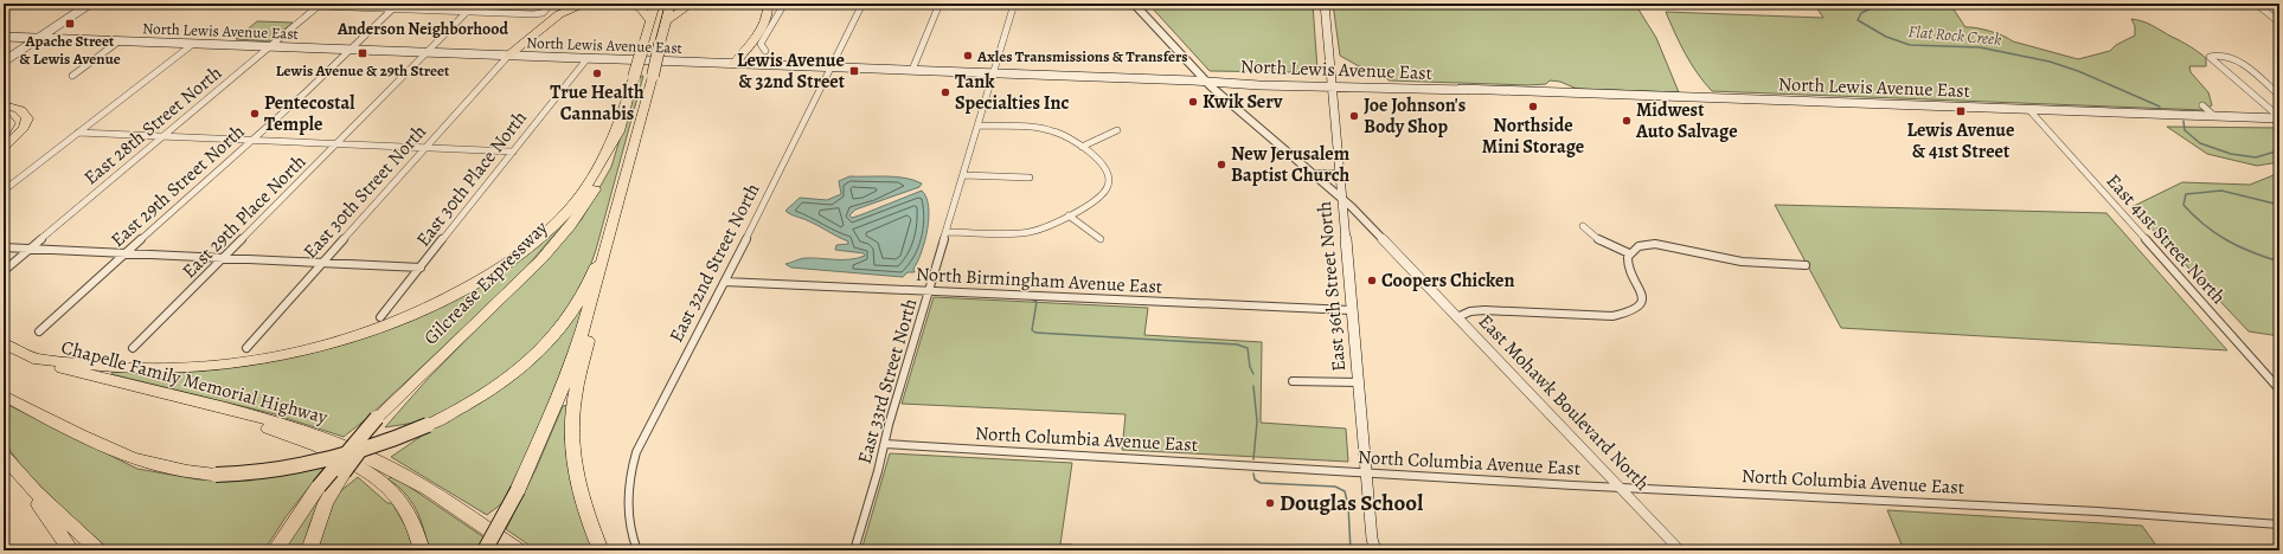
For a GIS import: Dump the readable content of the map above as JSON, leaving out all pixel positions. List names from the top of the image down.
{
  "streets": {
    "highway": ["Gilcrease Expressway", "Chapelle Family Memorial Highway"],
    "main road": ["North Lewis Avenue East", "East 36th Street North"],
    "street": [
      "East 28th Street North",
      "East 30th Place North",
      "East 29th Street North",
      "East 30th Street North",
      "East 29th Place North",
      "East 41st Street North",
      "East 32nd Street North",
      "North Birmingham Avenue East",
      "East 33rd Street North",
      "East Mohawk Boulevard North",
      "North Columbia Avenue East"
    ]
  },
  "crossings": [
    ["North Lewis Avenue East", "East 28th Street North"],
    ["North Lewis Avenue East", "East 30th Place North"],
    ["North Lewis Avenue East", "East 29th Street North"],
    ["North Lewis Avenue East", "East 30th Street North"],
    ["North Lewis Avenue East", "East 29th Place North"],
    ["North Lewis Avenue East", "East 41st Street North"],
    ["North Lewis Avenue East", "East 32nd Street North"],
    ["North Lewis Avenue East", "East 36th Street North"],
    ["North Lewis Avenue East", "East 33rd Street North"],
    ["North Lewis Avenue East", "East Mohawk Boulevard North"],
    ["East 32nd Street North", "North Birmingham Avenue East"],
    ["North Birmingham Avenue East", "East 36th Street North"],
    ["North Birmingham Avenue East", "East 33rd Street North"],
    ["East 36th Street North", "East Mohawk Boulevard North"],
    ["East 36th Street North", "North Columbia Avenue East"],
    ["East 33rd Street North", "North Columbia Avenue East"],
    ["East Mohawk Boulevard North", "North Columbia Avenue East"]
  ],
  "districts": ["Anderson Neighborhood"],
  "water": ["Flat Rock Creek"],
  "places": {
    "transit": [
      "Apache Street & Lewis Avenue",
      "Lewis Avenue & 29th Street",
      "Lewis Avenue & 32nd Street",
      "Lewis Avenue & 41st Street"
    ],
    "other": [
      "Axles Transmissions & Transfers",
      "True Health Cannabis",
      "Tank Specialties Inc",
      "Kwik Serv",
      "Northside Mini Storage",
      "Pentecostal Temple",
      "Joe Johnson's Body Shop",
      "Midwest Auto Salvage",
      "New Jerusalem Baptist Church",
      "Coopers Chicken",
      "Douglas School"
    ]
  }
}
